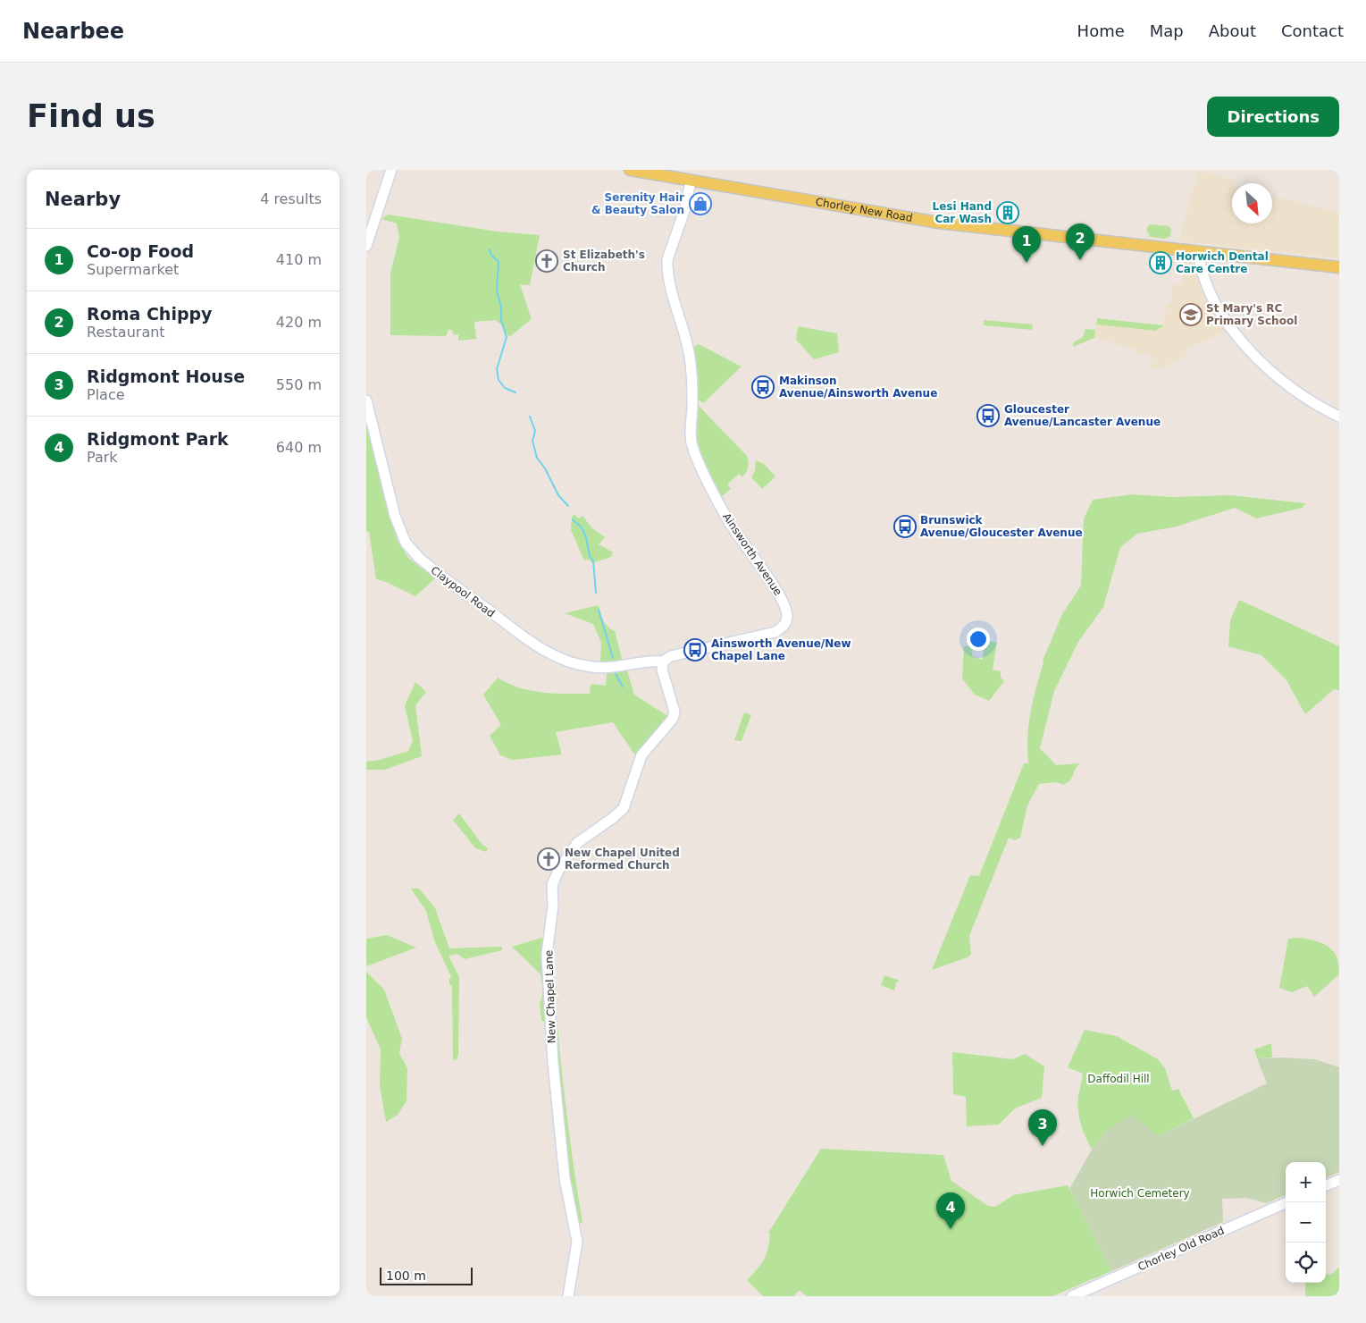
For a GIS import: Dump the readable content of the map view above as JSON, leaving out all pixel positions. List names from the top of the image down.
{
  "streets": {
    "main road": ["Chorley New Road"],
    "street": [
      "Ainsworth Avenue",
      "Claypool Road",
      "New Chapel Lane",
      "Chorley Old Road"
    ]
  },
  "crossings": [
    ["Chorley New Road", "Ainsworth Avenue"],
    ["Ainsworth Avenue", "Claypool Road"],
    ["Ainsworth Avenue", "New Chapel Lane"],
    ["Claypool Road", "New Chapel Lane"]
  ],
  "parks": ["Daffodil Hill", "Horwich Cemetery"],
  "places": {
    "shop": ["Serenity Hair & Beauty Salon"],
    "building": ["Lesi Hand Car Wash", "Horwich Dental Care Centre"],
    "church": ["St Elizabeth's Church", "New Chapel United Reformed Church"],
    "school or university": ["St Mary's RC Primary School"],
    "bus stop": [
      "Makinson Avenue/Ainsworth Avenue",
      "Gloucester Avenue/Lancaster Avenue",
      "Brunswick Avenue/Gloucester Avenue",
      "Ainsworth Avenue/New Chapel Lane"
    ]
  },
  "scale_bar": "100 m",
  "north": "bottom right",
  "page": {
    "header": "Nearbee",
    "nav": [
      "Home",
      "Map",
      "About",
      "Contact"
    ],
    "buttons": "Directions",
    "title": "Find us",
    "heading": ["Nearby", "4 results"],
    "pins": [
      "2",
      "1",
      "3",
      "4"
    ],
    "list": [
      {
        "mark": "1",
        "name": "Co-op Food",
        "note": "Supermarket",
        "value": "410 m"
      },
      {
        "mark": "2",
        "name": "Roma Chippy",
        "note": "Restaurant",
        "value": "420 m"
      },
      {
        "mark": "3",
        "name": "Ridgmont House",
        "note": "Place",
        "value": "550 m"
      },
      {
        "mark": "4",
        "name": "Ridgmont Park",
        "note": "Park",
        "value": "640 m"
      }
    ],
    "map_buttons": ["+", "−"],
    "scale": "100 m"
  }
}
